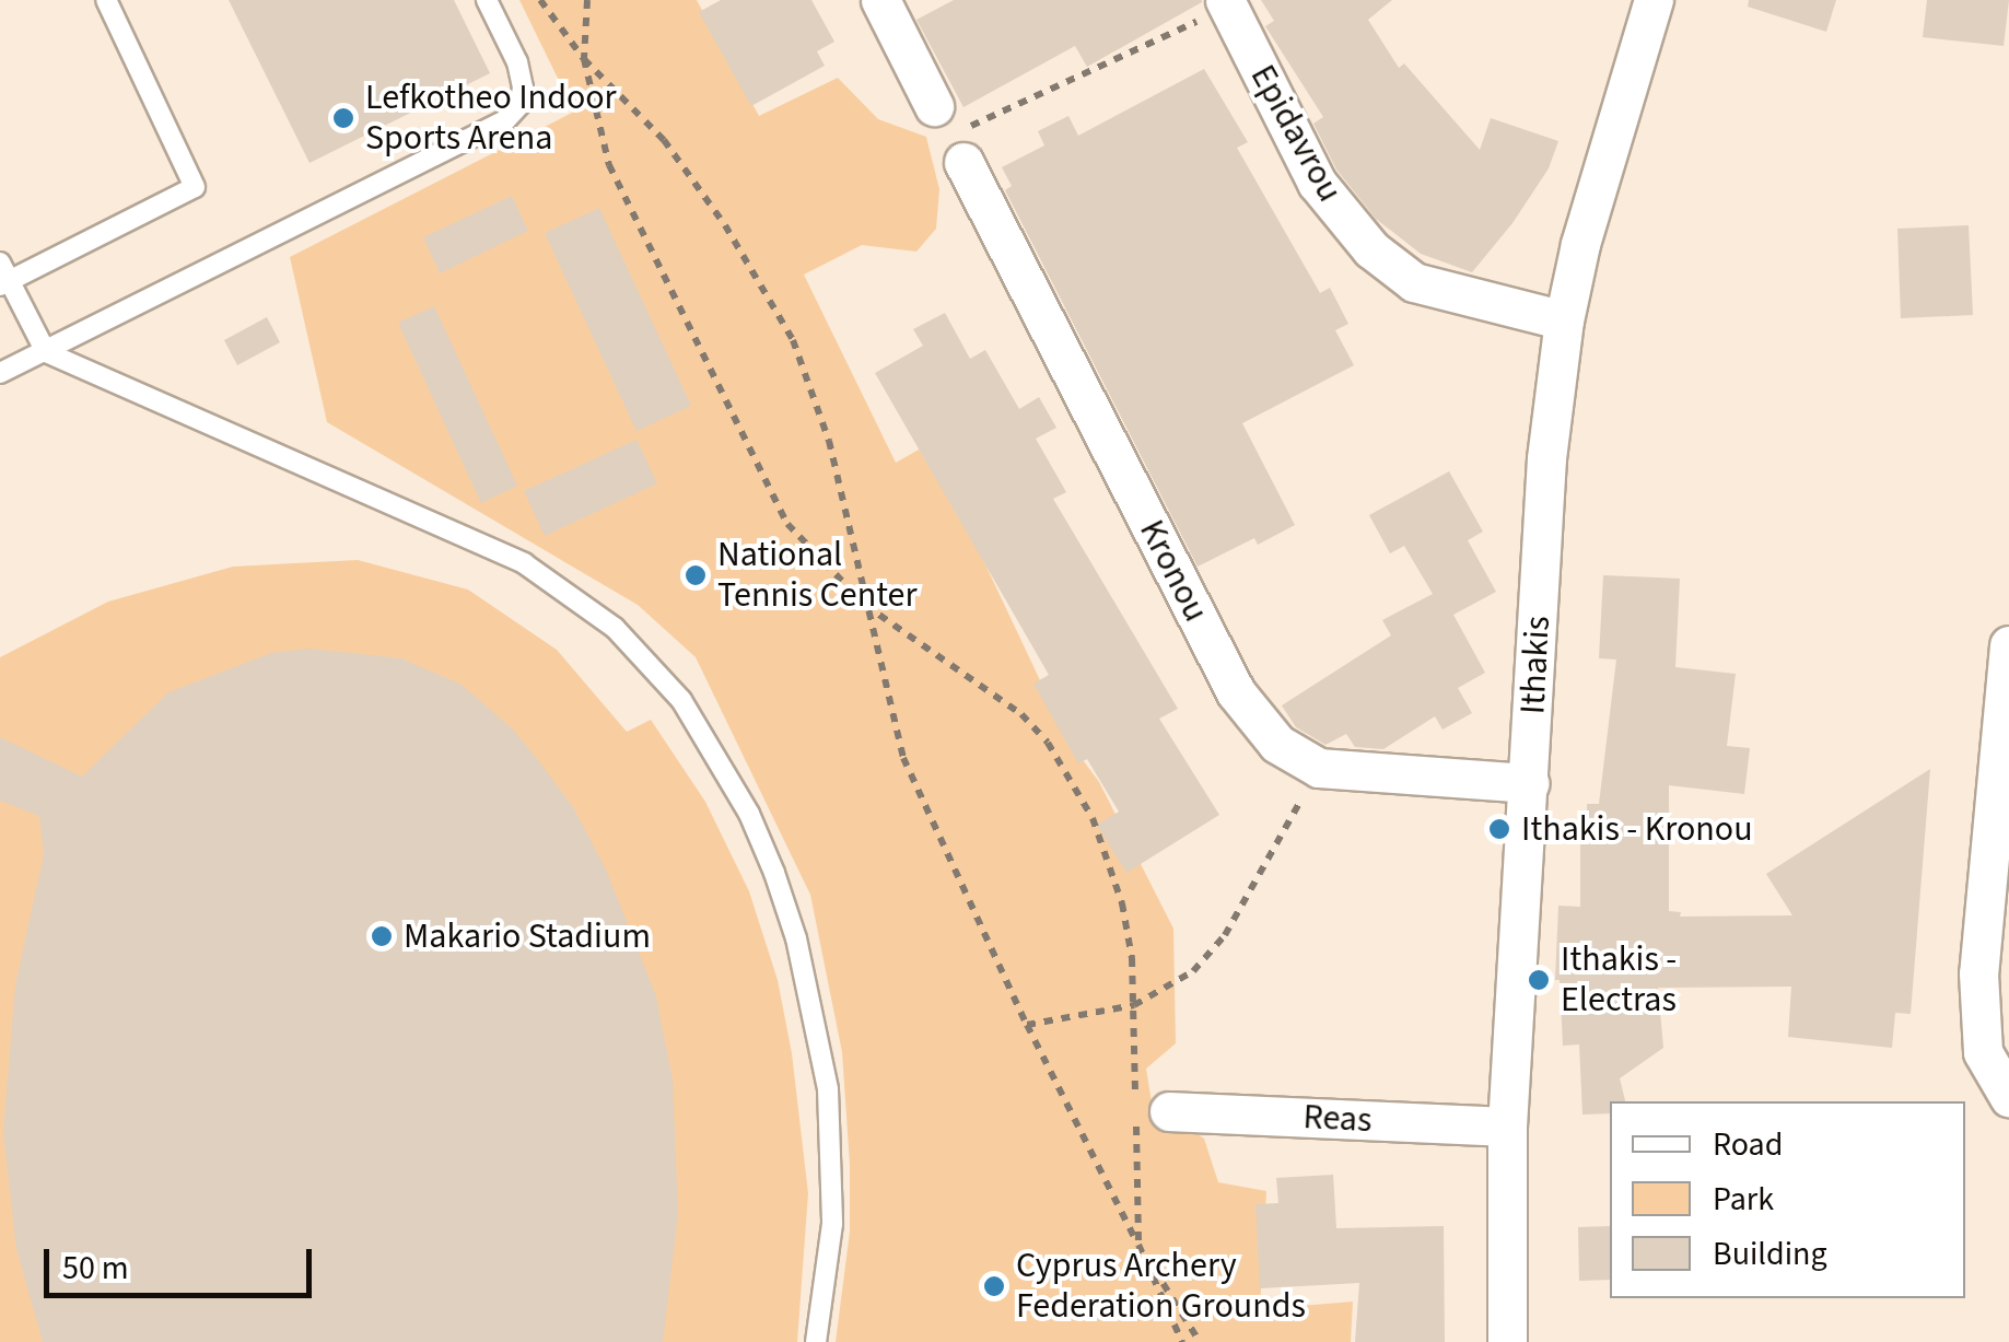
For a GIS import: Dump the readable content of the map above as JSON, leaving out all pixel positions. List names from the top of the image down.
{
  "streets": {
    "street": [
      "Epidavrou",
      "Kronou",
      "Ithakis",
      "Reas"
    ]
  },
  "crossings": [
    ["Epidavrou", "Ithakis"],
    ["Kronou", "Ithakis"],
    ["Ithakis", "Reas"]
  ],
  "places": [
    "Lefkotheo Indoor Sports Arena",
    "National Tennis Center",
    "Ithakis - Kronou",
    "Makario Stadium",
    "Ithakis - Electras",
    "Cyprus Archery Federation Grounds"
  ],
  "legend": ["Road", "Park", "Building"],
  "scale_bar": "50 m"
}
